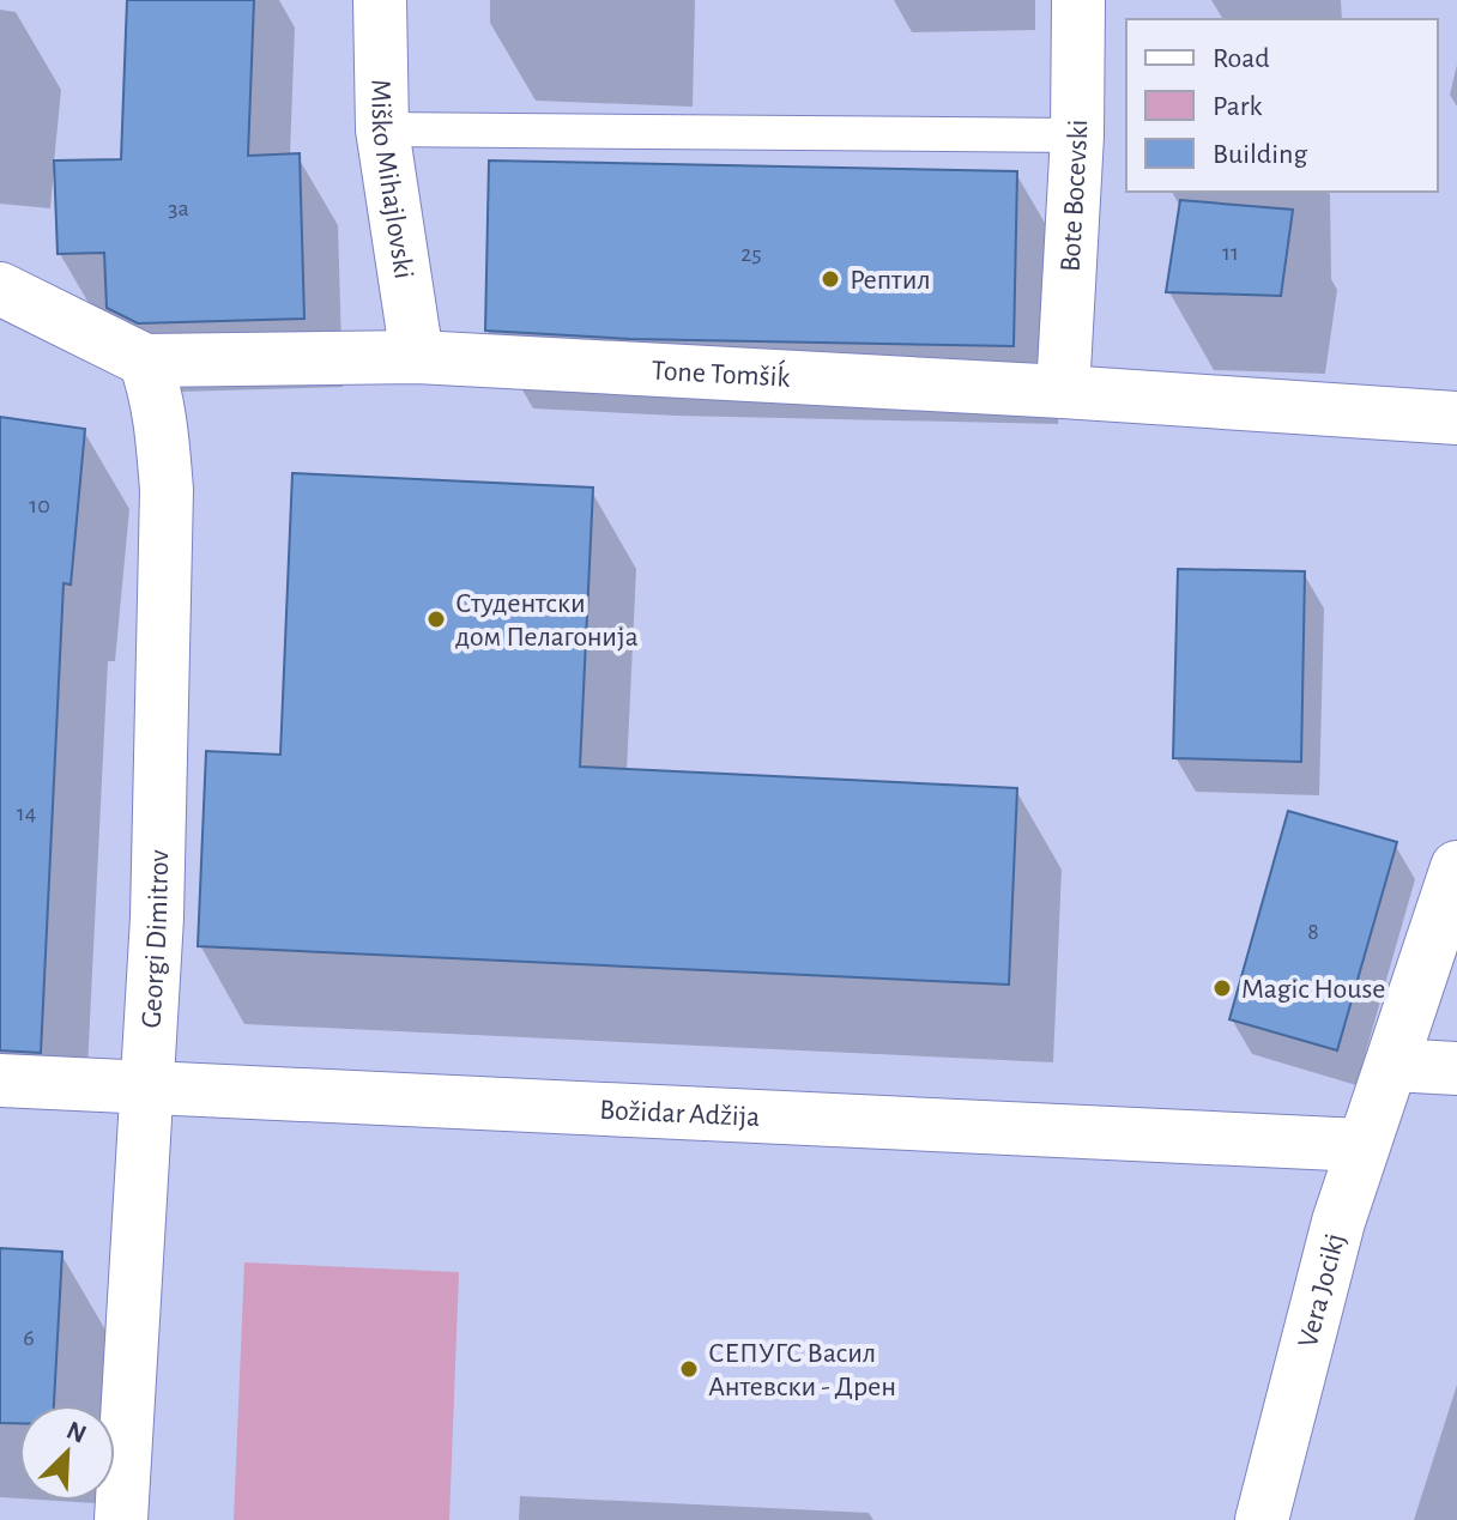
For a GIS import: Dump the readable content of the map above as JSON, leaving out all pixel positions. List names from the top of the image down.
{
  "streets": {
    "street": [
      "Miško Mihajlovski",
      "Bote Bocevski",
      "Tone Tomšiḱ",
      "Georgi Dimitrov",
      "Božidar Adžija",
      "Vera Jocikj"
    ]
  },
  "crossings": [
    ["Miško Mihajlovski", "Tone Tomšiḱ"],
    ["Bote Bocevski", "Tone Tomšiḱ"],
    ["Tone Tomšiḱ", "Georgi Dimitrov"],
    ["Georgi Dimitrov", "Božidar Adžija"],
    ["Božidar Adžija", "Vera Jocikj"]
  ],
  "places": [
    "Рептил",
    "Студентски дом Пелагонија",
    "Magic House",
    "СЕПУГС Васил Антевски - Дрен"
  ],
  "house_numbers": [
    "3a",
    "11",
    "25",
    "10",
    "14",
    "8",
    "6"
  ],
  "legend": ["Road", "Park", "Building"],
  "north": "top right"
}
